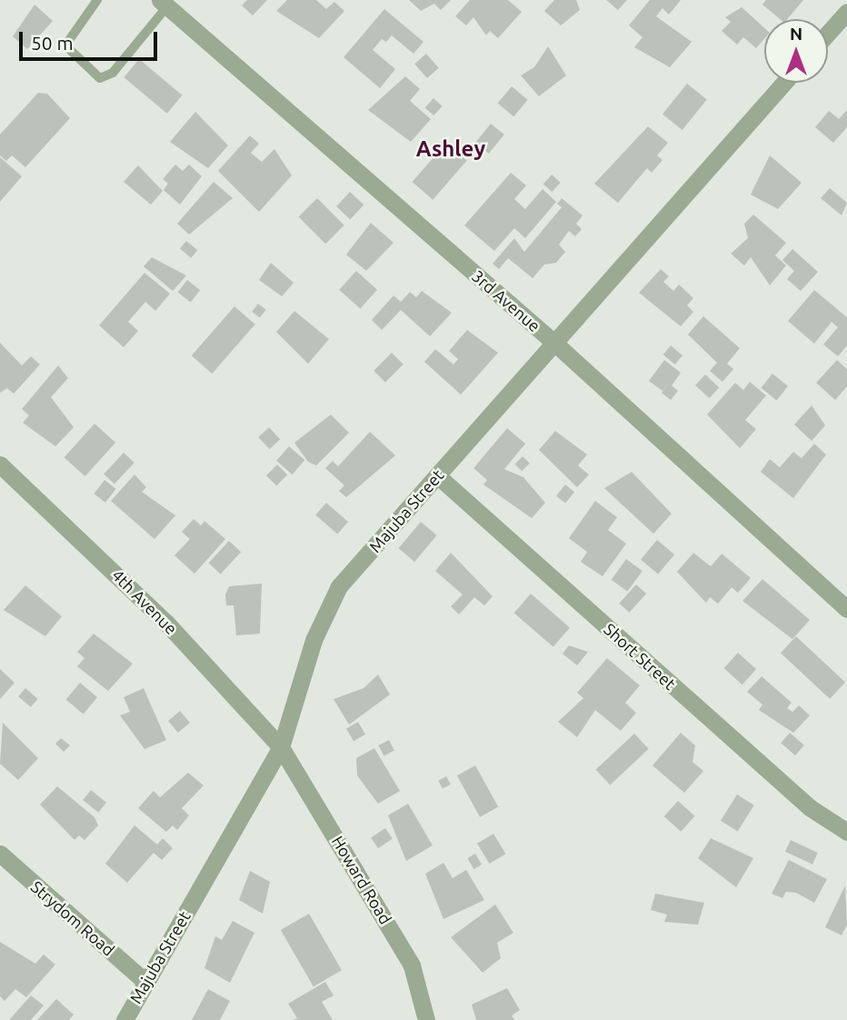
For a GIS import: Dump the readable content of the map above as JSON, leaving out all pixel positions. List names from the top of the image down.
{
  "streets": {
    "street": [
      "3rd Avenue",
      "Majuba Street",
      "4th Avenue",
      "Short Street",
      "Howard Road",
      "Strydom Road"
    ]
  },
  "crossings": [
    ["3rd Avenue", "Majuba Street"],
    ["Majuba Street", "4th Avenue"],
    ["Majuba Street", "Short Street"],
    ["Majuba Street", "Howard Road"],
    ["Majuba Street", "Strydom Road"],
    ["4th Avenue", "Howard Road"]
  ],
  "districts": ["Ashley"],
  "scale_bar": "50 m",
  "north": "top"
}
